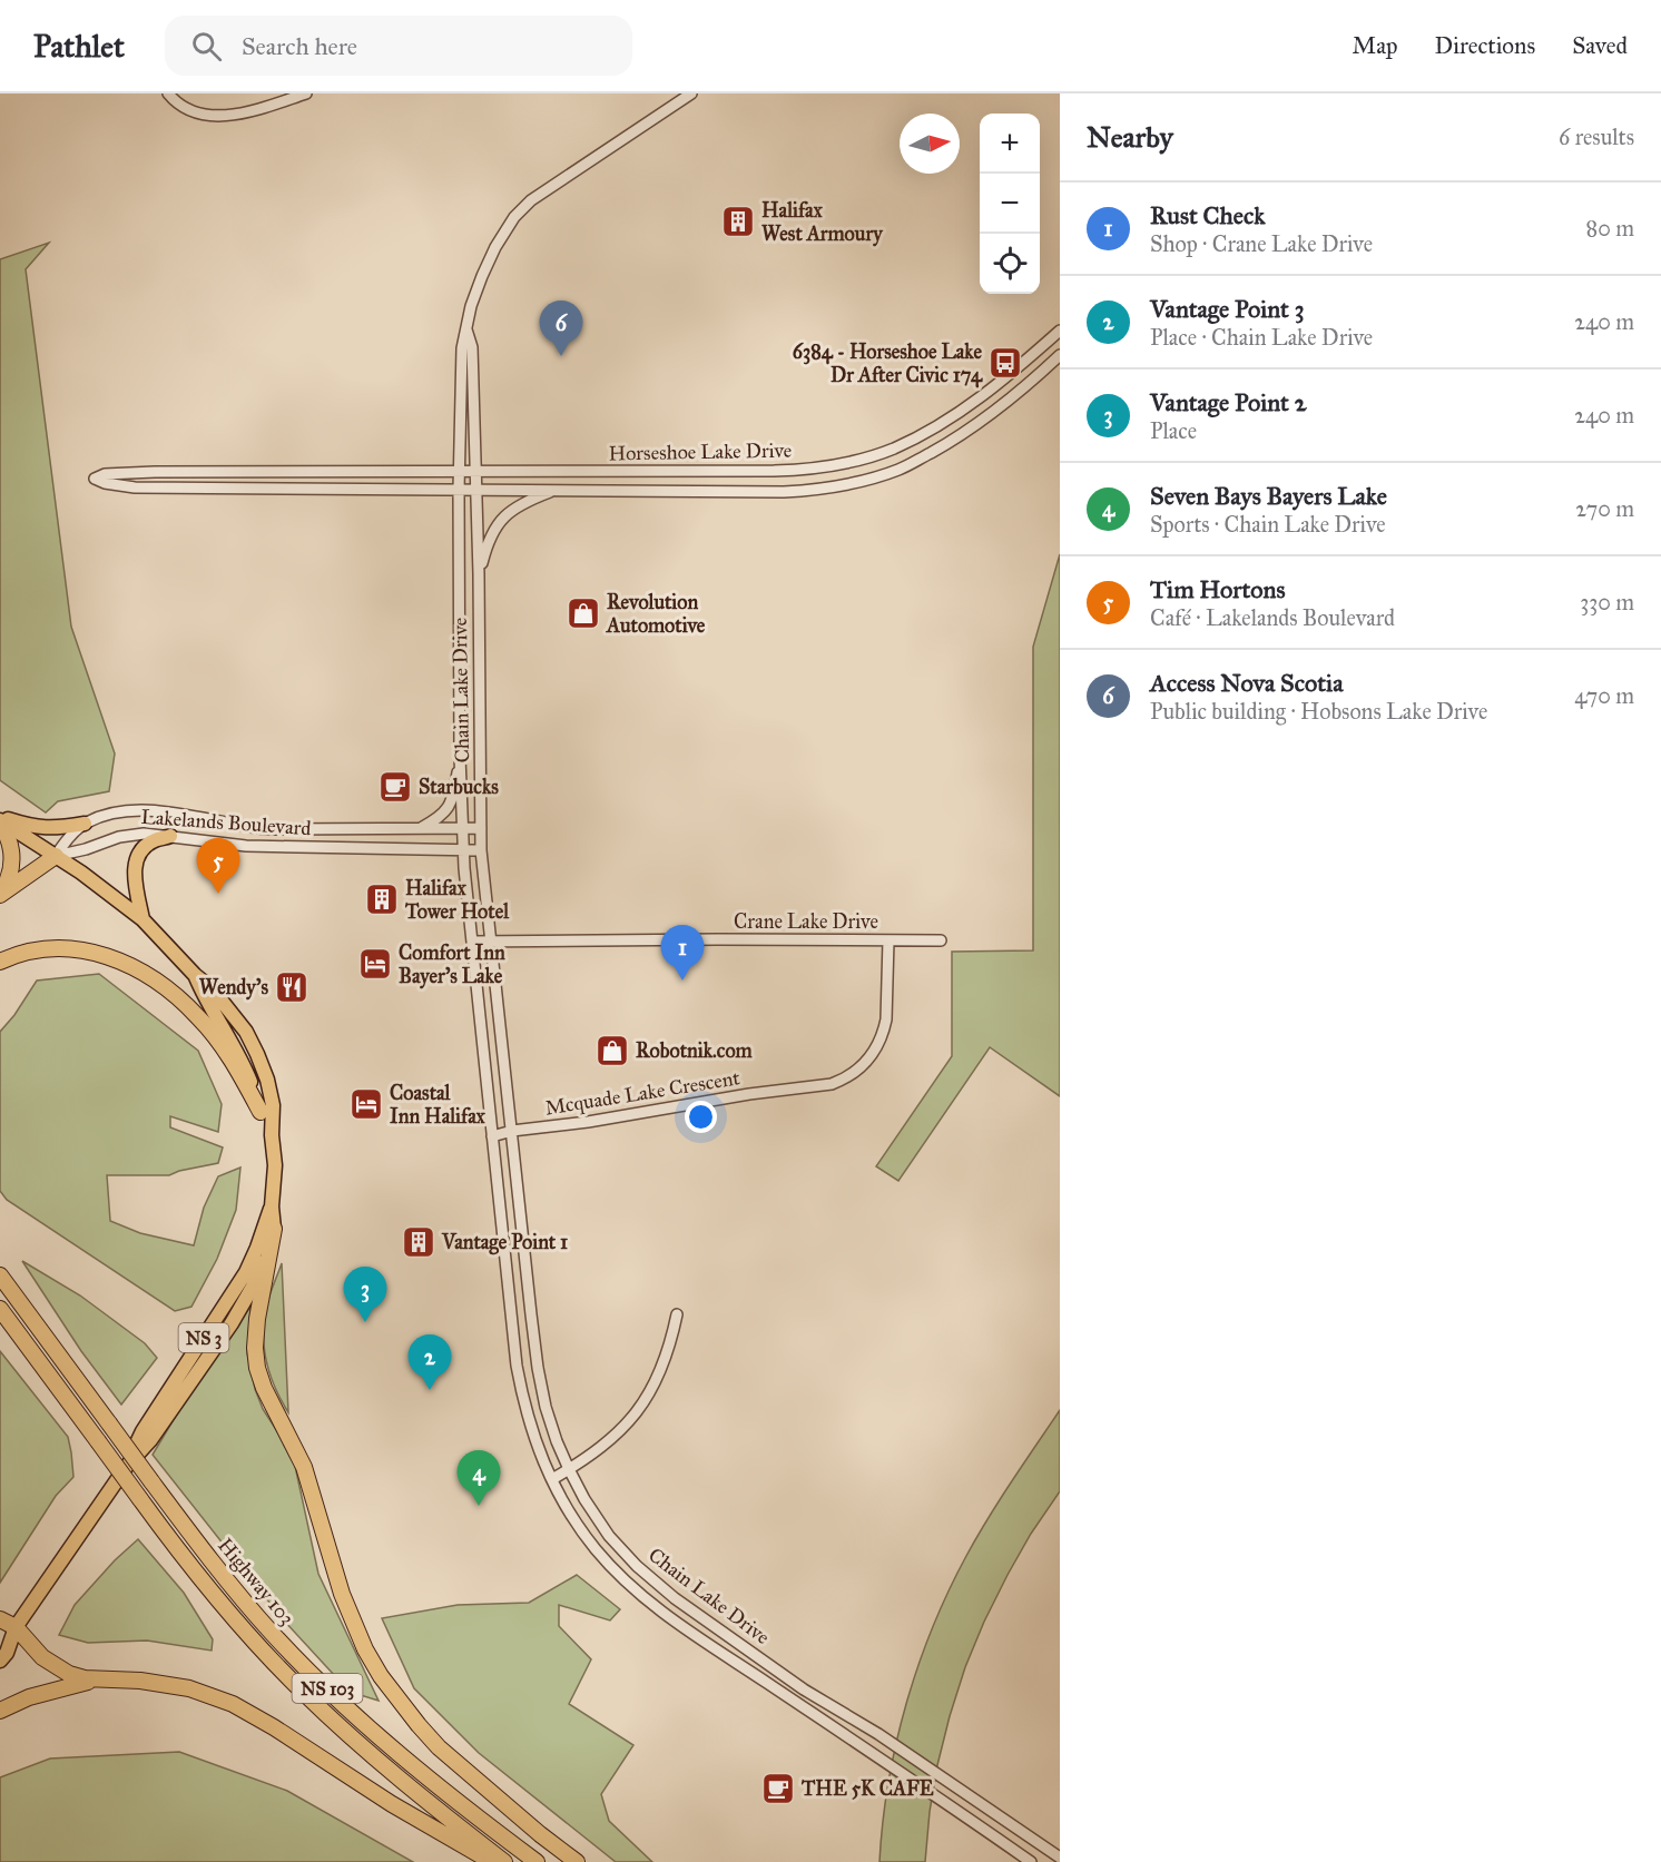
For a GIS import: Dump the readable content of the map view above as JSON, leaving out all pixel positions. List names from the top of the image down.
{
  "streets": {
    "highway": ["Highway 103", "NS 103"],
    "main road": ["NS 3"],
    "street": [
      "Horseshoe Lake Drive",
      "Chain Lake Drive",
      "Lakelands Boulevard",
      "Crane Lake Drive",
      "Mcquade Lake Crescent"
    ]
  },
  "crossings": [
    ["Horseshoe Lake Drive", "Chain Lake Drive"],
    ["Chain Lake Drive", "Lakelands Boulevard"],
    ["Chain Lake Drive", "Crane Lake Drive"],
    ["Chain Lake Drive", "Mcquade Lake Crescent"],
    ["Lakelands Boulevard", "NS 3"],
    ["Crane Lake Drive", "Mcquade Lake Crescent"]
  ],
  "places": {
    "building": ["Halifax West Armoury", "Halifax Tower Hotel", "Vantage Point 1"],
    "bus stop": ["6384 - Horseshoe Lake Dr After Civic 174"],
    "shop": ["Revolution Automotive", "Robotnik.com"],
    "cafe": ["Starbucks", "THE 5K CAFE"],
    "hotel": ["Comfort Inn Bayer's Lake", "Coastal Inn Halifax"],
    "restaurant": ["Wendy's"]
  },
  "north": "right",
  "page": {
    "header": "Pathlet",
    "search": "Search here",
    "nav": ["Map", "Directions", "Saved"],
    "heading": ["Nearby", "6 results"],
    "map_buttons": ["+", "−"],
    "list": [
      {
        "mark": "1",
        "name": "Rust Check",
        "note": "Shop · Crane Lake Drive",
        "value": "80 m"
      },
      {
        "mark": "2",
        "name": "Vantage Point 3",
        "note": "Place · Chain Lake Drive",
        "value": "240 m"
      },
      {
        "mark": "3",
        "name": "Vantage Point 2",
        "note": "Place",
        "value": "240 m"
      },
      {
        "mark": "4",
        "name": "Seven Bays Bayers Lake",
        "note": "Sports · Chain Lake Drive",
        "value": "270 m"
      },
      {
        "mark": "5",
        "name": "Tim Hortons",
        "note": "Café · Lakelands Boulevard",
        "value": "330 m"
      },
      {
        "mark": "6",
        "name": "Access Nova Scotia",
        "note": "Public building · Hobsons Lake Drive",
        "value": "470 m"
      }
    ],
    "pins": [
      "6",
      "5",
      "1",
      "3",
      "2",
      "4"
    ]
  }
}
